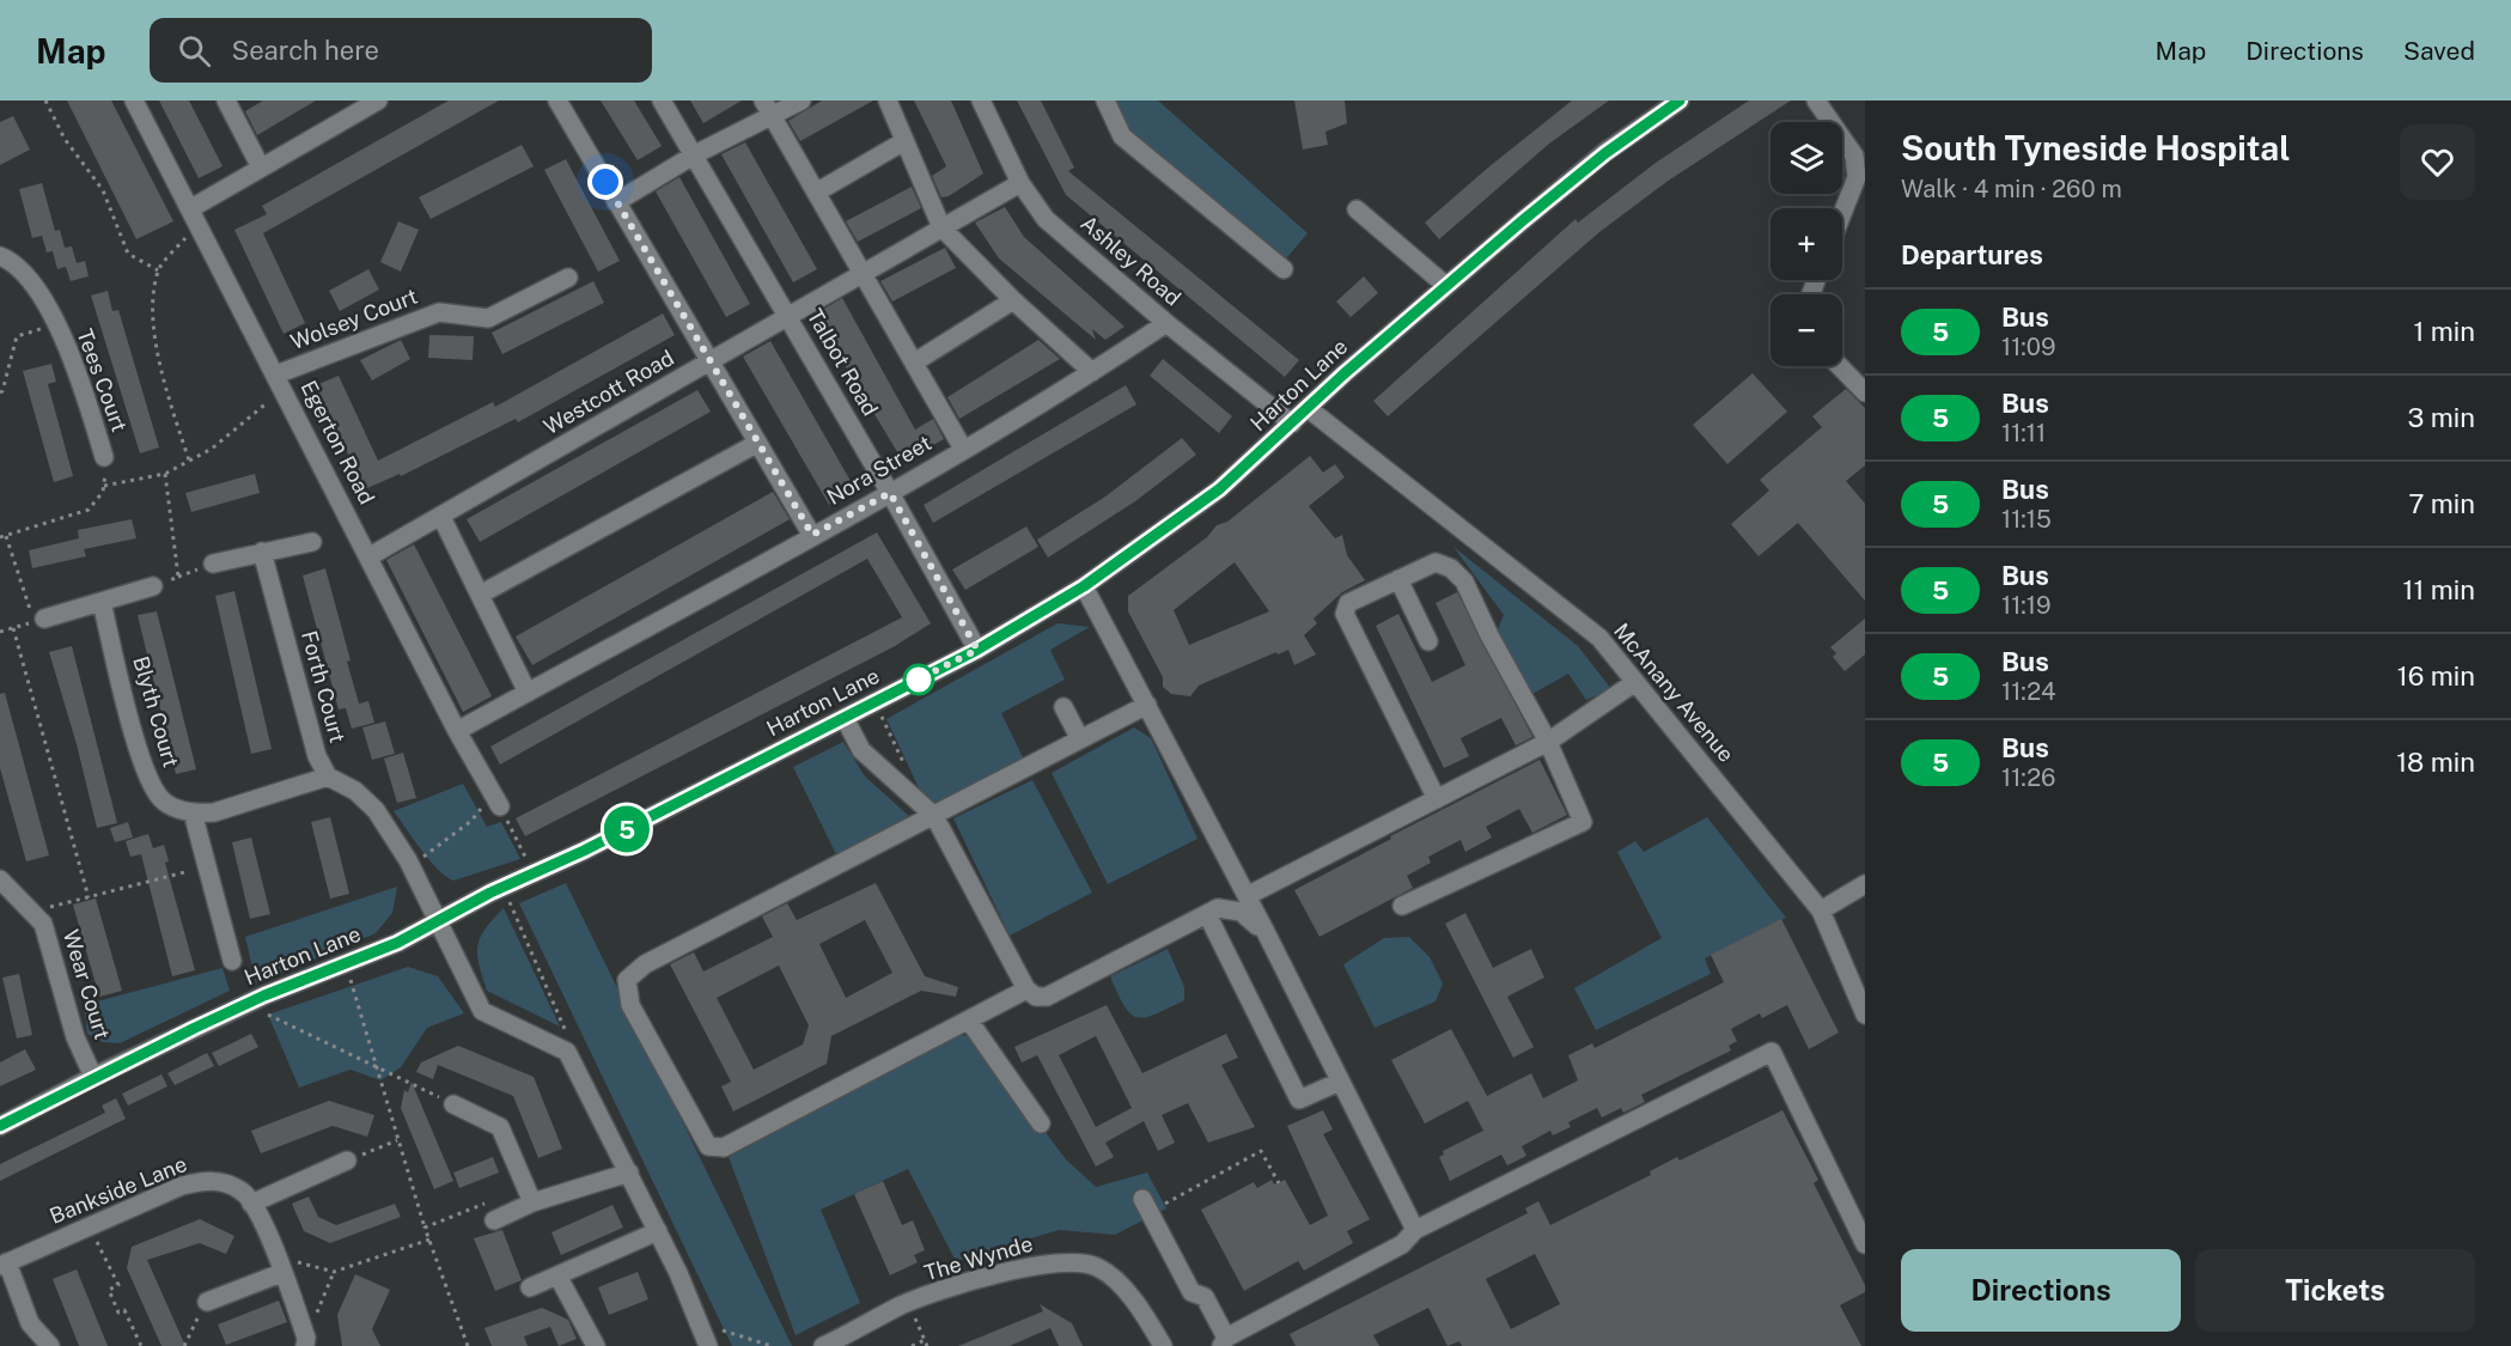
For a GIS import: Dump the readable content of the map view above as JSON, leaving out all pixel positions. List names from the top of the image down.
{
  "streets": {
    "street": [
      "Ashley Road",
      "Wolsey Court",
      "Talbot Road",
      "Tees Court",
      "Harton Lane",
      "Westcott Road",
      "Egerton Road",
      "Nora Street",
      "Forth Court",
      "McAnany Avenue",
      "Blyth Court",
      "Wear Court",
      "Bankside Lane",
      "The Wynde"
    ]
  },
  "crossings": [
    ["Ashley Road", "Harton Lane"],
    ["Ashley Road", "Westcott Road"],
    ["Ashley Road", "Nora Street"],
    ["Wolsey Court", "Egerton Road"],
    ["Talbot Road", "Harton Lane"],
    ["Talbot Road", "Westcott Road"],
    ["Talbot Road", "Nora Street"],
    ["Harton Lane", "Forth Court"],
    ["Harton Lane", "McAnany Avenue"],
    ["Harton Lane", "Wear Court"],
    ["Westcott Road", "Egerton Road"],
    ["Egerton Road", "Nora Street"]
  ],
  "lines": ["bus line 5"],
  "page": {
    "header": "Map",
    "search": "Search here",
    "nav": ["Map", "Directions", "Saved"],
    "on_map": "5",
    "heading": [
      ["South Tyneside Hospital", "Walk · 4 min · 260 m"],
      "Departures"
    ],
    "map_buttons": ["+", "−"],
    "list": [
      {
        "mark": "5",
        "name": "Bus",
        "note": "11:09",
        "value": "1 min"
      },
      {
        "mark": "5",
        "name": "Bus",
        "note": "11:11",
        "value": "3 min"
      },
      {
        "mark": "5",
        "name": "Bus",
        "note": "11:15",
        "value": "7 min"
      },
      {
        "mark": "5",
        "name": "Bus",
        "note": "11:19",
        "value": "11 min"
      },
      {
        "mark": "5",
        "name": "Bus",
        "note": "11:24",
        "value": "16 min"
      },
      {
        "mark": "5",
        "name": "Bus",
        "note": "11:26",
        "value": "18 min"
      }
    ],
    "buttons": ["Directions", "Tickets"]
  }
}
